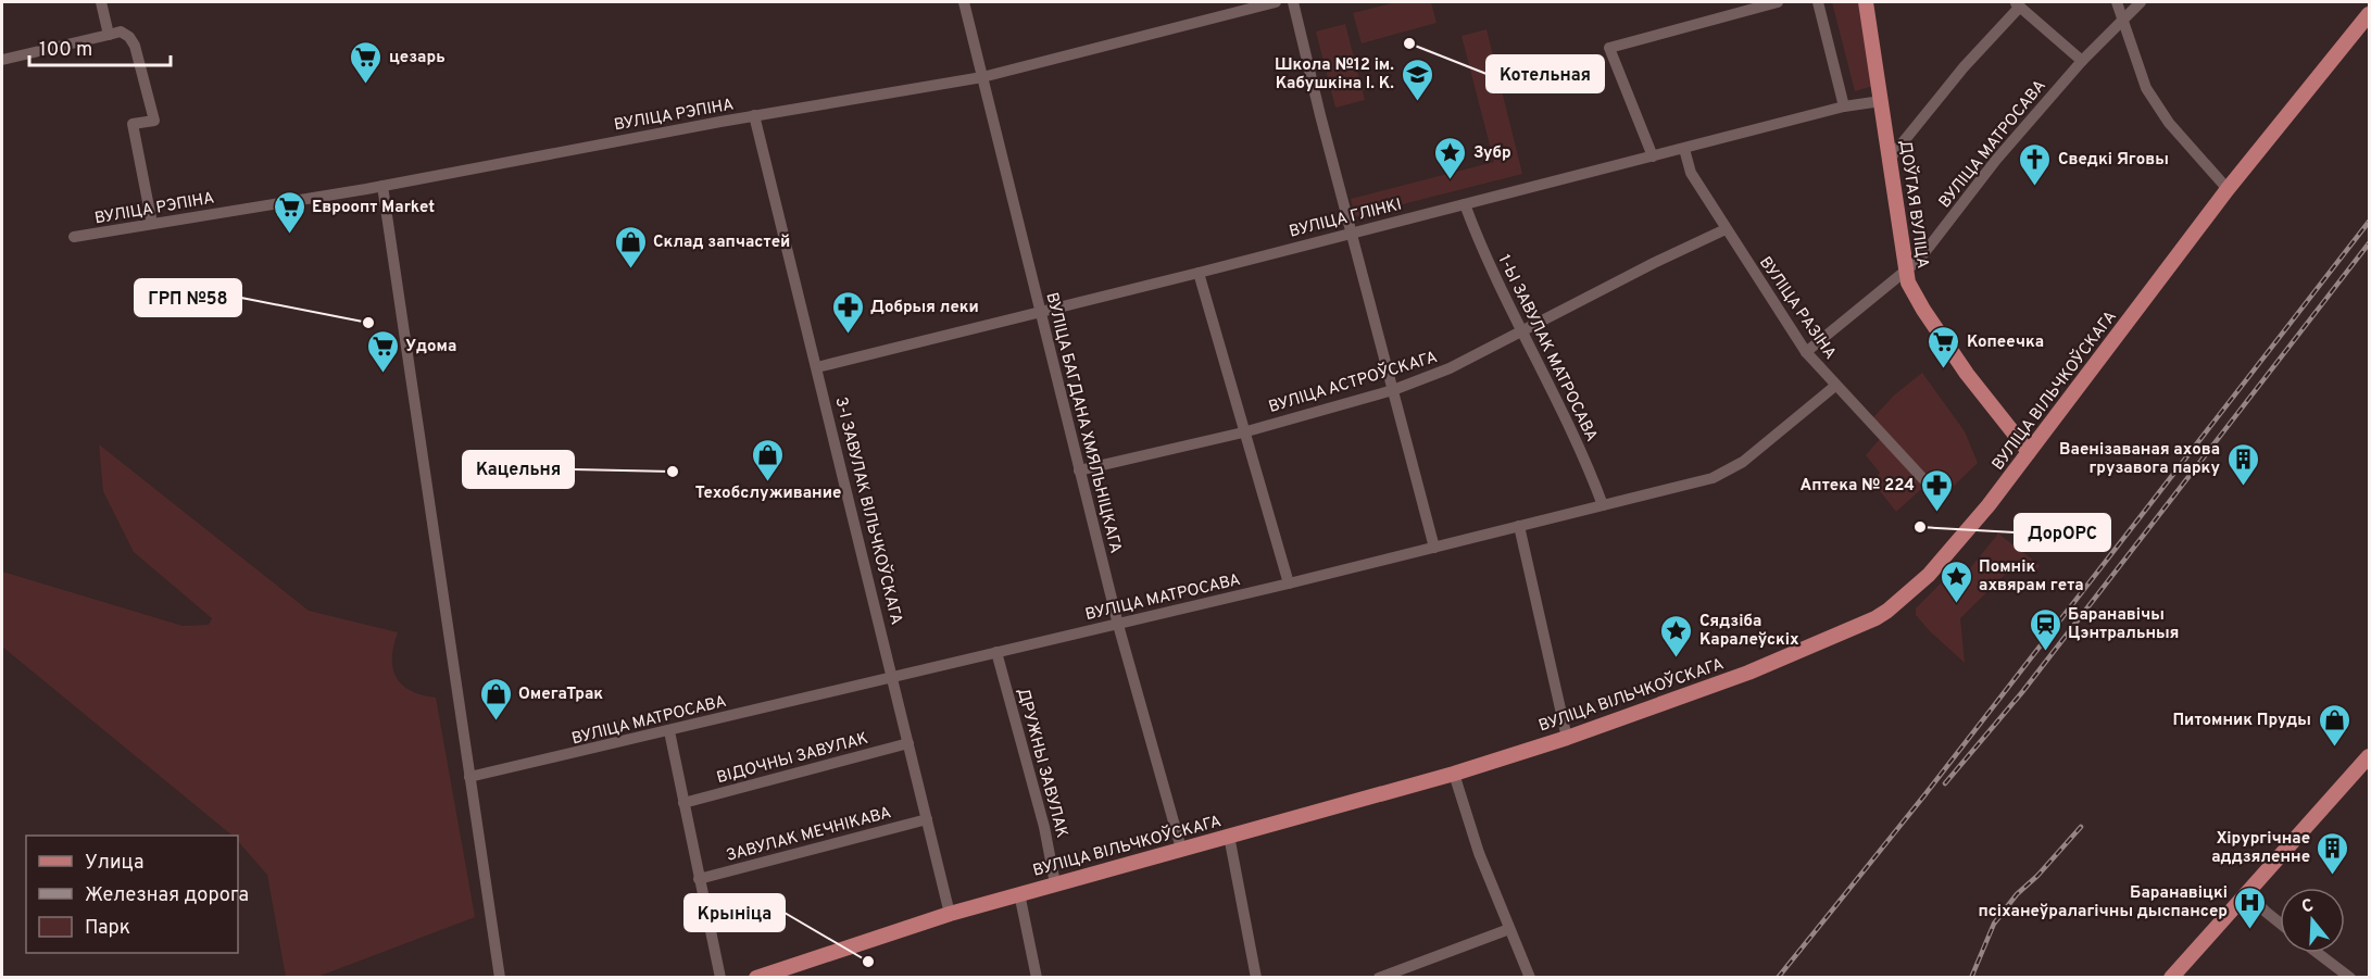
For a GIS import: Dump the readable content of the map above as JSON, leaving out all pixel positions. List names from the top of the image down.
{
  "streets": {
    "main road": ["ДОЎГАЯ ВУЛІЦА", "ВУЛІЦА ВІЛЬЧКОЎСКАГА"],
    "street": [
      "ВУЛІЦА РЭПІНА",
      "ВУЛІЦА МАТРОСАВА",
      "ВУЛІЦА ГЛІНКІ",
      "ВУЛІЦА РАЗІНА",
      "1-Ы ЗАВУЛАК МАТРОСАВА",
      "ВУЛІЦА АСТРОЎСКАГА",
      "ВУЛІЦА БАГДАНА ХМЯЛЬНІЦКАГА",
      "3-І ЗАВУЛАК ВІЛЬЧКОЎСКАГА",
      "ВІДОЧНЫ ЗАВУЛАК",
      "ДРУЖНЫ ЗАВУЛАК",
      "ЗАВУЛАК МЕЧНІКАВА"
    ]
  },
  "crossings": [
    ["ВУЛІЦА РЭПІНА", "ВУЛІЦА БАГДАНА ХМЯЛЬНІЦКАГА"],
    ["ВУЛІЦА РЭПІНА", "3-І ЗАВУЛАК ВІЛЬЧКОЎСКАГА"],
    ["ВУЛІЦА МАТРОСАВА", "ДОЎГАЯ ВУЛІЦА"],
    ["ВУЛІЦА МАТРОСАВА", "ВУЛІЦА РАЗІНА"],
    ["ВУЛІЦА МАТРОСАВА", "1-Ы ЗАВУЛАК МАТРОСАВА"],
    ["ВУЛІЦА МАТРОСАВА", "ВУЛІЦА БАГДАНА ХМЯЛЬНІЦКАГА"],
    ["ВУЛІЦА МАТРОСАВА", "3-І ЗАВУЛАК ВІЛЬЧКОЎСКАГА"],
    ["ВУЛІЦА МАТРОСАВА", "ДРУЖНЫ ЗАВУЛАК"],
    ["ДОЎГАЯ ВУЛІЦА", "ВУЛІЦА ГЛІНКІ"],
    ["ДОЎГАЯ ВУЛІЦА", "ВУЛІЦА ВІЛЬЧКОЎСКАГА"],
    ["ВУЛІЦА ГЛІНКІ", "ВУЛІЦА РАЗІНА"],
    ["ВУЛІЦА ГЛІНКІ", "1-Ы ЗАВУЛАК МАТРОСАВА"],
    ["ВУЛІЦА ГЛІНКІ", "ВУЛІЦА БАГДАНА ХМЯЛЬНІЦКАГА"],
    ["ВУЛІЦА ГЛІНКІ", "3-І ЗАВУЛАК ВІЛЬЧКОЎСКАГА"],
    ["ВУЛІЦА РАЗІНА", "ВУЛІЦА АСТРОЎСКАГА"],
    ["1-Ы ЗАВУЛАК МАТРОСАВА", "ВУЛІЦА АСТРОЎСКАГА"],
    ["ВУЛІЦА АСТРОЎСКАГА", "ВУЛІЦА БАГДАНА ХМЯЛЬНІЦКАГА"],
    ["ВУЛІЦА ВІЛЬЧКОЎСКАГА", "ВУЛІЦА БАГДАНА ХМЯЛЬНІЦКАГА"],
    ["ВУЛІЦА ВІЛЬЧКОЎСКАГА", "3-І ЗАВУЛАК ВІЛЬЧКОЎСКАГА"],
    ["ВУЛІЦА ВІЛЬЧКОЎСКАГА", "ДРУЖНЫ ЗАВУЛАК"],
    ["3-І ЗАВУЛАК ВІЛЬЧКОЎСКАГА", "ВІДОЧНЫ ЗАВУЛАК"],
    ["3-І ЗАВУЛАК ВІЛЬЧКОЎСКАГА", "ЗАВУЛАК МЕЧНІКАВА"]
  ],
  "places": {
    "other": [
      "Котельная",
      "ГРП №58",
      "Кацельня",
      "ДорОРС",
      "Крыніца"
    ],
    "supermarket": [
      "цезарь",
      "Евроопт Market",
      "Копеечка",
      "Удома"
    ],
    "school or university": ["Школа №12 ім. Кабушкіна І. К."],
    "place": ["Зубр", "Помнік ахвярам гета", "Сядзіба Каралеўскіх"],
    "church": ["Сведкі Яговы"],
    "shop": [
      "Склад запчастей",
      "Техобслуживание",
      "ОмегаТрак",
      "Питомник Пруды"
    ],
    "pharmacy": ["Добрыя леки", "Аптека № 224"],
    "building": ["Ваенізаваная ахова грузавога парку", "Хірургічнае аддзяленне"],
    "station": ["Баранавічы Цэнтральныя"],
    "hospital": ["Баранавіцкі псіханеўралагічны дыспансер"]
  },
  "legend": ["Улица", "Железная дорога", "Парк"],
  "scale_bar": "100 m",
  "north": "top"
}
